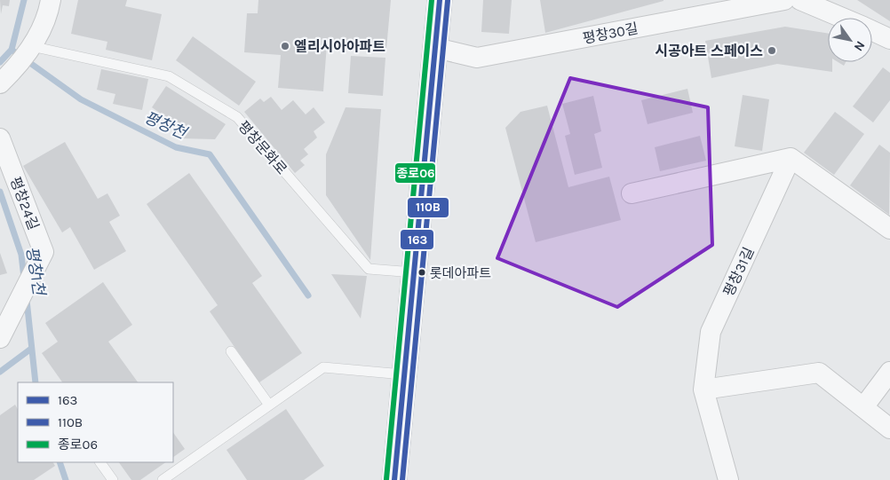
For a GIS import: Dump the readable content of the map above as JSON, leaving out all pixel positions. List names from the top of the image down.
{
  "streets": {
    "street": ["평창30길", "평창24길", "평창31길"],
    "lane": ["평창문화로"]
  },
  "water": ["평창천", "평창1천"],
  "places": ["엘리시아아파트", "시공아트 스페이스", "롯데아파트"],
  "lines": ["transit line 163", "transit line 종로06", "transit line 110B"],
  "legend": ["163", "110B", "종로06"],
  "north": "bottom right"
}
